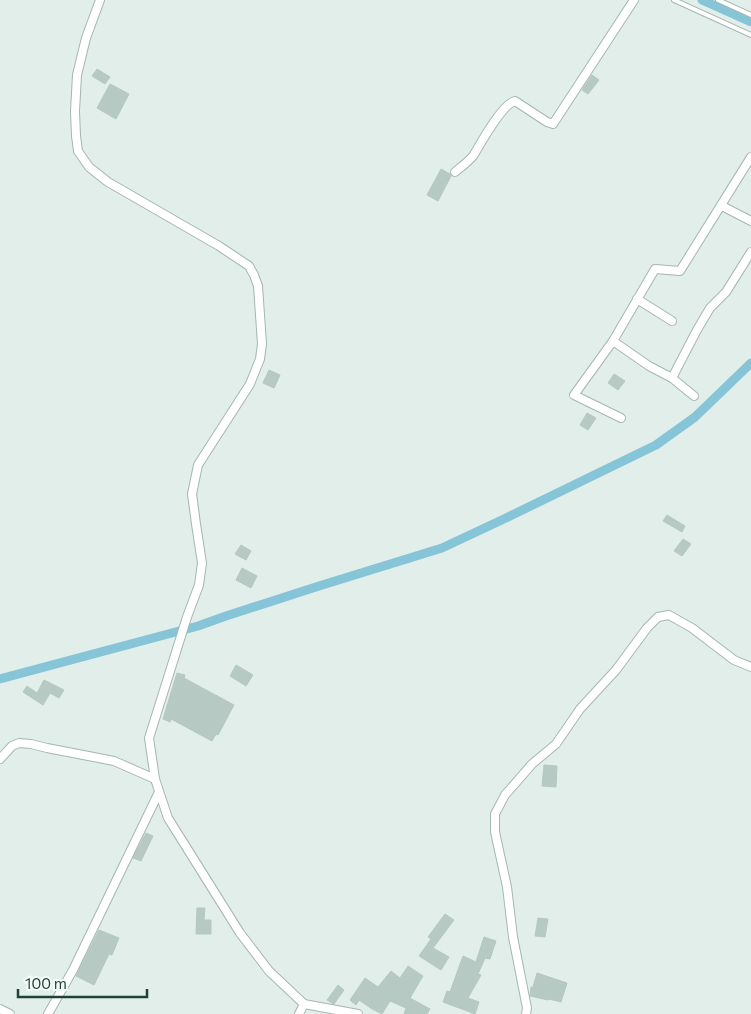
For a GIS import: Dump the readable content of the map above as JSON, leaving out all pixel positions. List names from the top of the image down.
{
  "scale_bar": "100 m"
}
